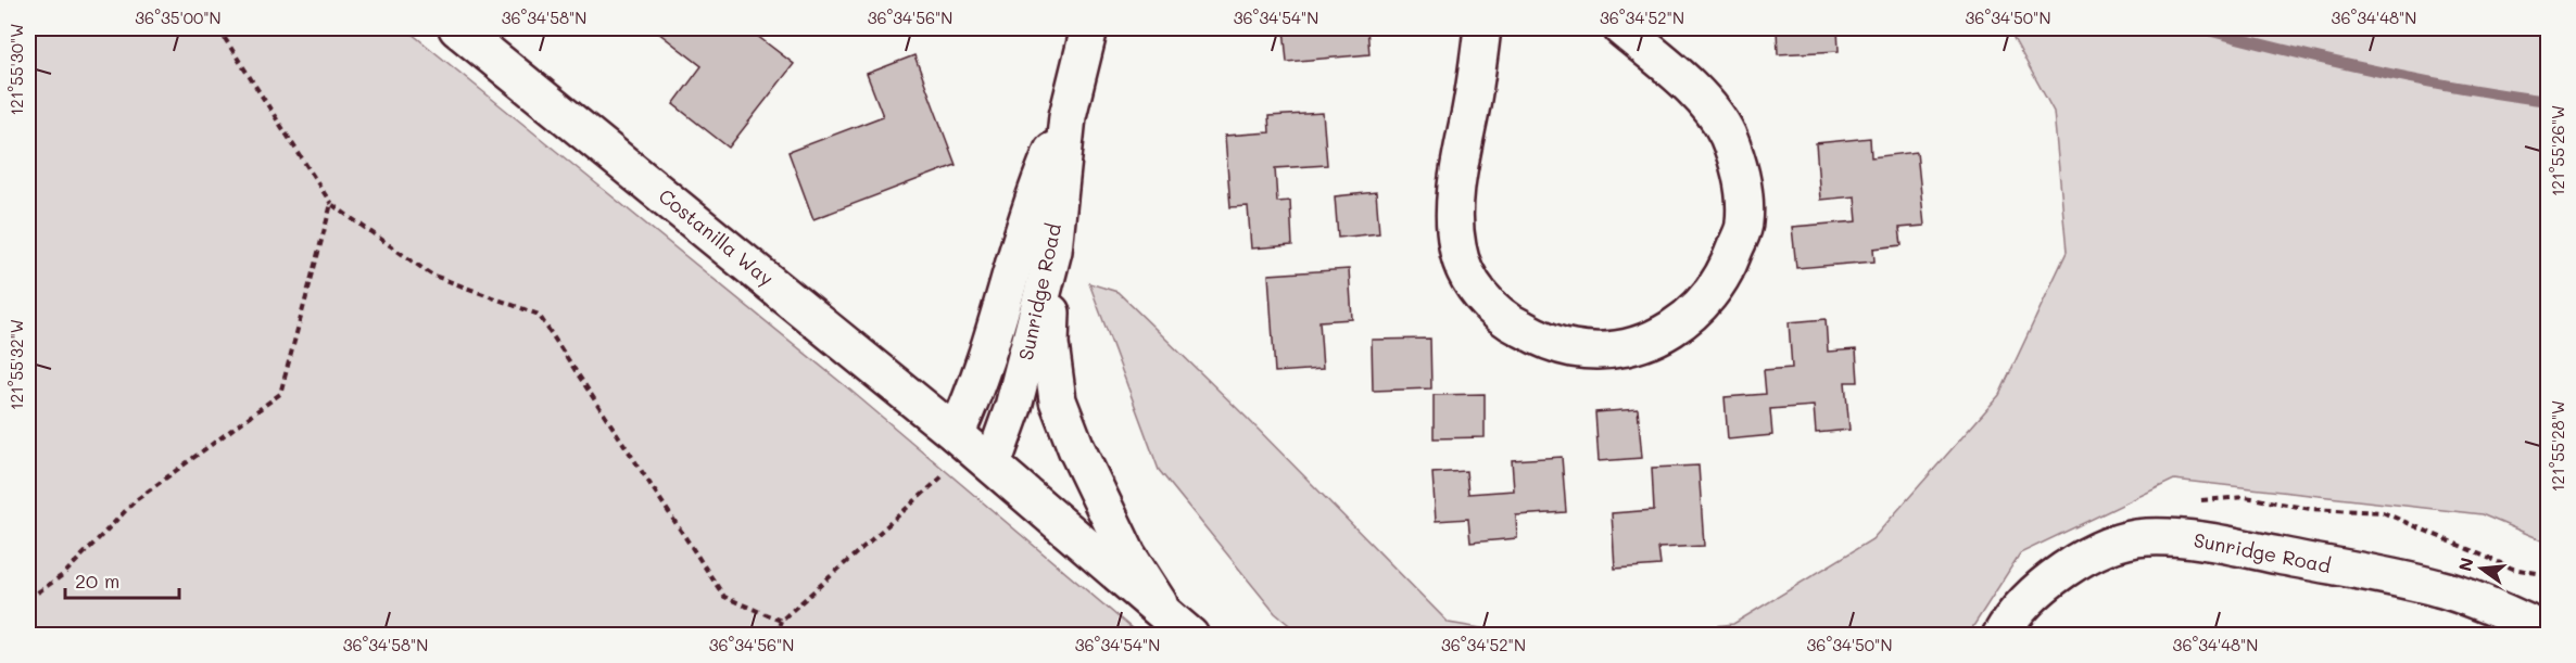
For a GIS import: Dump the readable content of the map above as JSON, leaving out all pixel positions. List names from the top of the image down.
{
  "streets": {
    "street": ["Costanilla Way", "Sunridge Road"]
  },
  "crossings": [
    ["Costanilla Way", "Sunridge Road"]
  ],
  "scale_bar": "20 m",
  "north": "left",
  "coordinates": [
    "36°35'00\"N",
    "36°34'58\"N",
    "36°34'56\"N",
    "36°34'54\"N",
    "36°34'52\"N",
    "36°34'50\"N",
    "36°34'48\"N",
    "121°55'30\"W",
    "121°55'26\"W",
    "121°55'32\"W",
    "121°55'28\"W"
  ]
}
